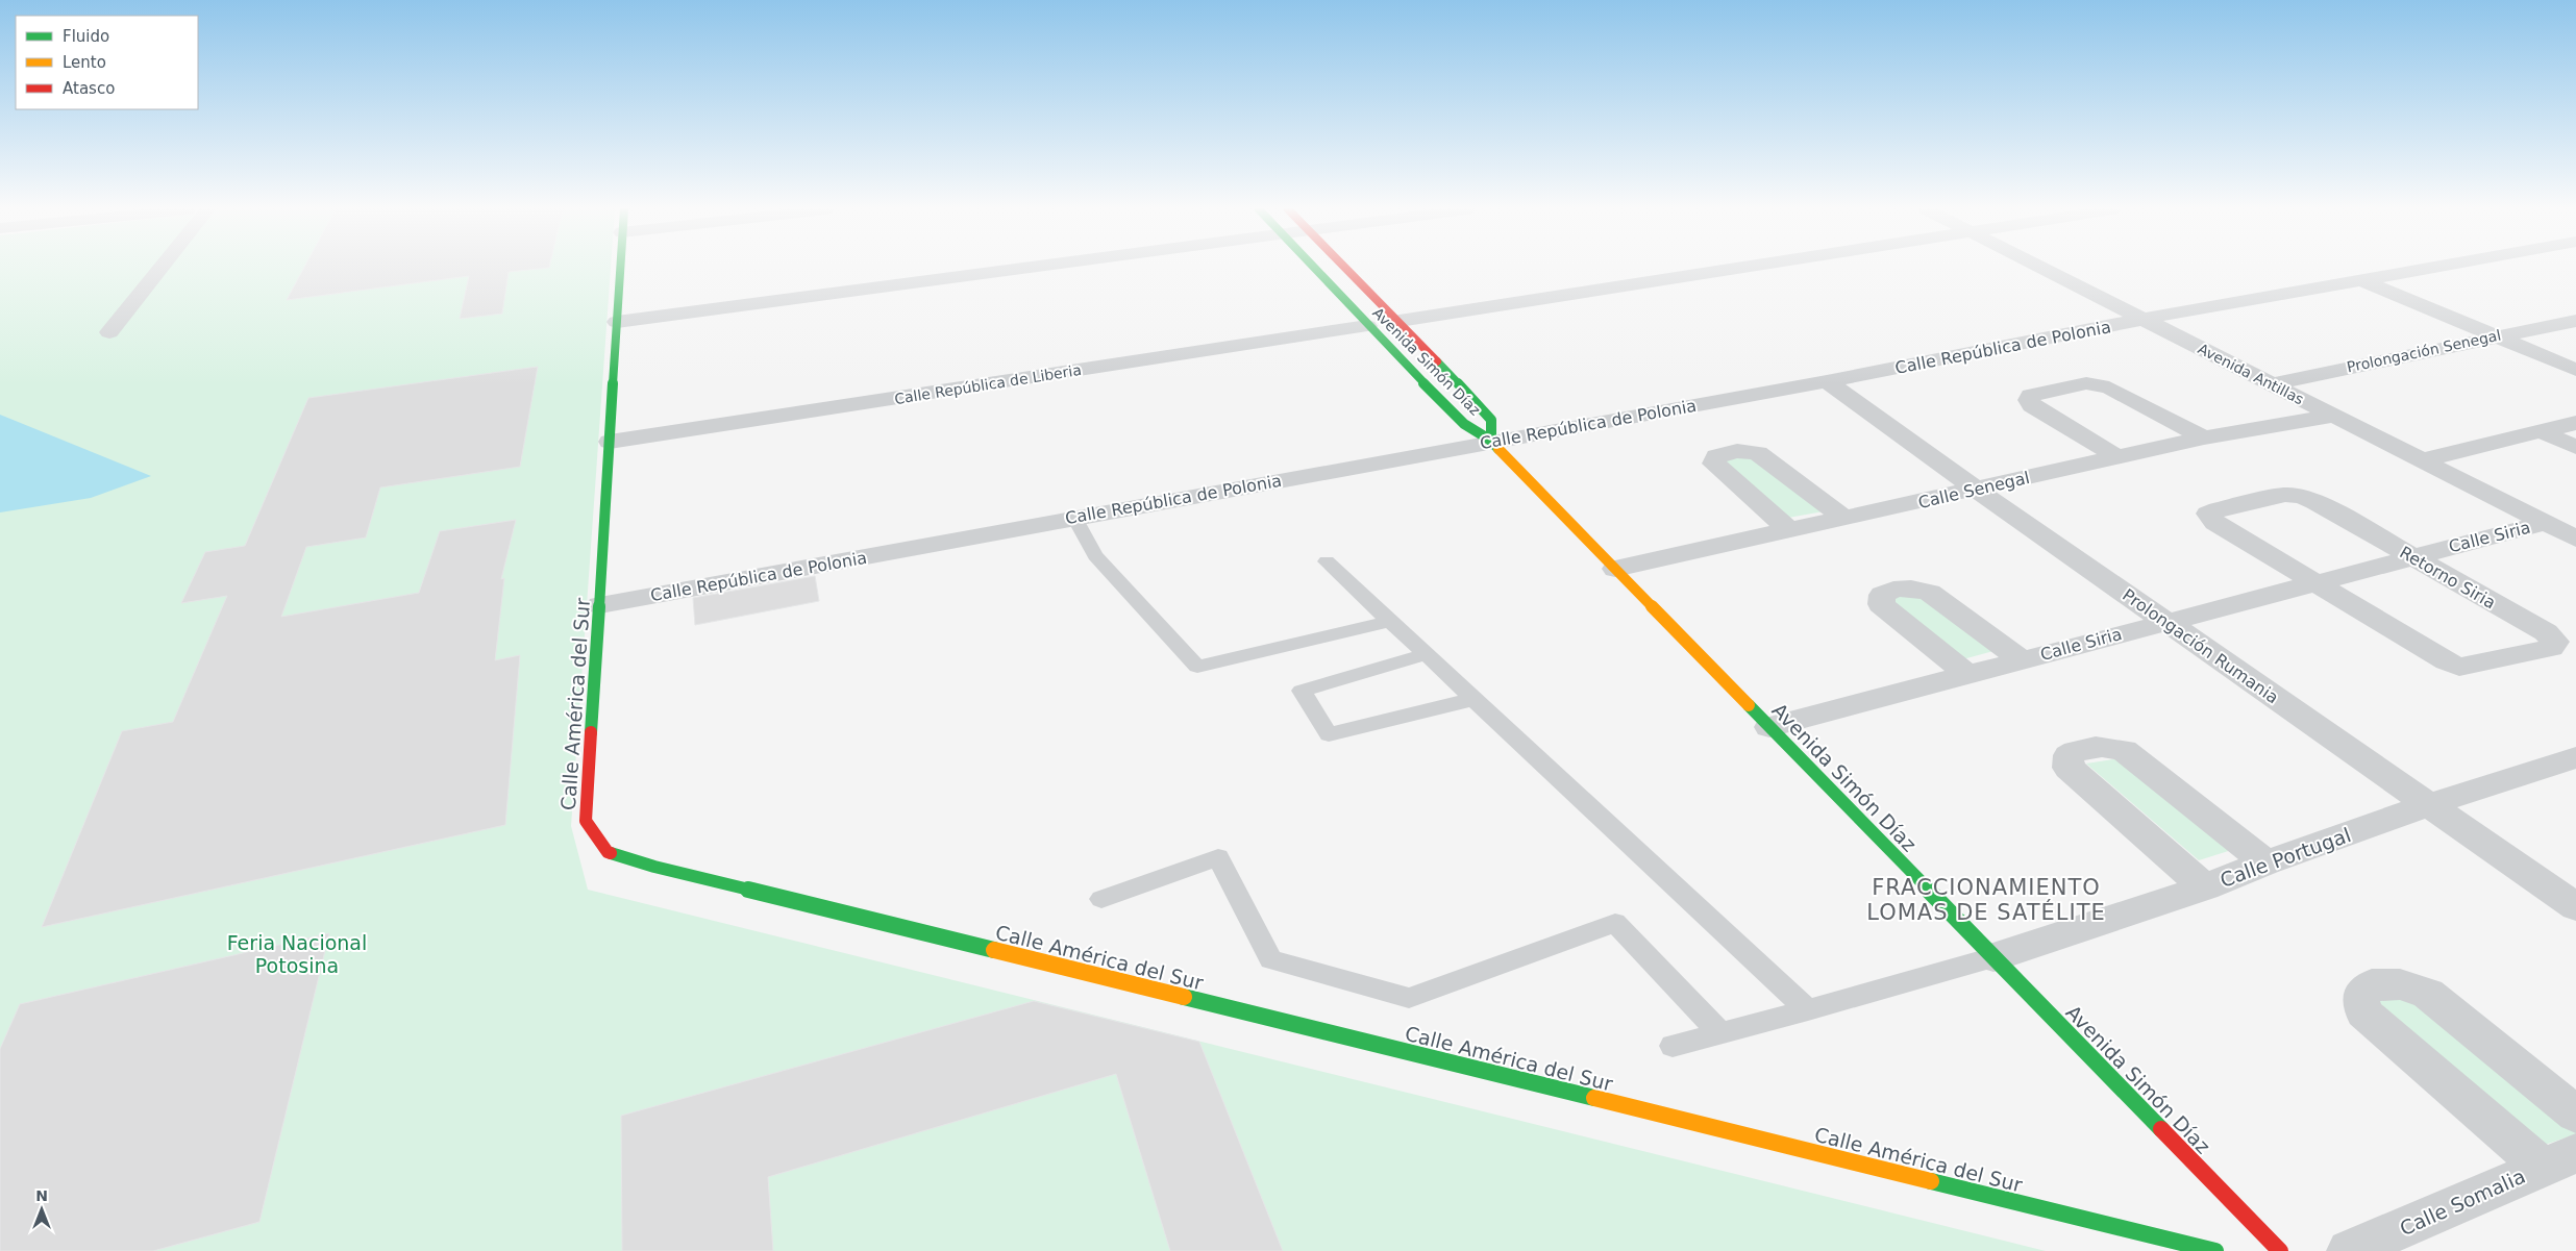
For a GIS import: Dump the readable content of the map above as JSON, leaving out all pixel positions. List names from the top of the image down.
{
  "streets": {
    "main road": ["Avenida Simón Díaz", "Calle América del Sur"],
    "street": [
      "Calle República de Polonia",
      "Prolongación Senegal",
      "Avenida Antillas",
      "Calle República de Liberia",
      "Calle Senegal",
      "Calle Siria",
      "Retorno Siria",
      "Prolongación Rumania",
      "Calle Portugal",
      "Calle Somalia"
    ]
  },
  "crossings": [
    ["Calle República de Polonia", "Avenida Simón Díaz"],
    ["Calle República de Polonia", "Avenida Antillas"],
    ["Calle República de Polonia", "Prolongación Rumania"],
    ["Calle República de Polonia", "Calle América del Sur"],
    ["Prolongación Senegal", "Avenida Antillas"],
    ["Avenida Simón Díaz", "Calle República de Liberia"],
    ["Avenida Simón Díaz", "Calle Senegal"],
    ["Avenida Simón Díaz", "Calle Siria"],
    ["Avenida Simón Díaz", "Calle Portugal"],
    ["Avenida Antillas", "Calle Senegal"],
    ["Avenida Antillas", "Calle Siria"],
    ["Calle República de Liberia", "Calle América del Sur"],
    ["Calle Senegal", "Prolongación Rumania"],
    ["Calle Siria", "Retorno Siria"],
    ["Calle Siria", "Prolongación Rumania"],
    ["Prolongación Rumania", "Calle Portugal"]
  ],
  "districts": ["FRACCIONAMIENTO LOMAS DE SATÉLITE"],
  "parks": ["Feria Nacional Potosina"],
  "legend": ["Fluido", "Lento", "Atasco"],
  "north": "top"
}
